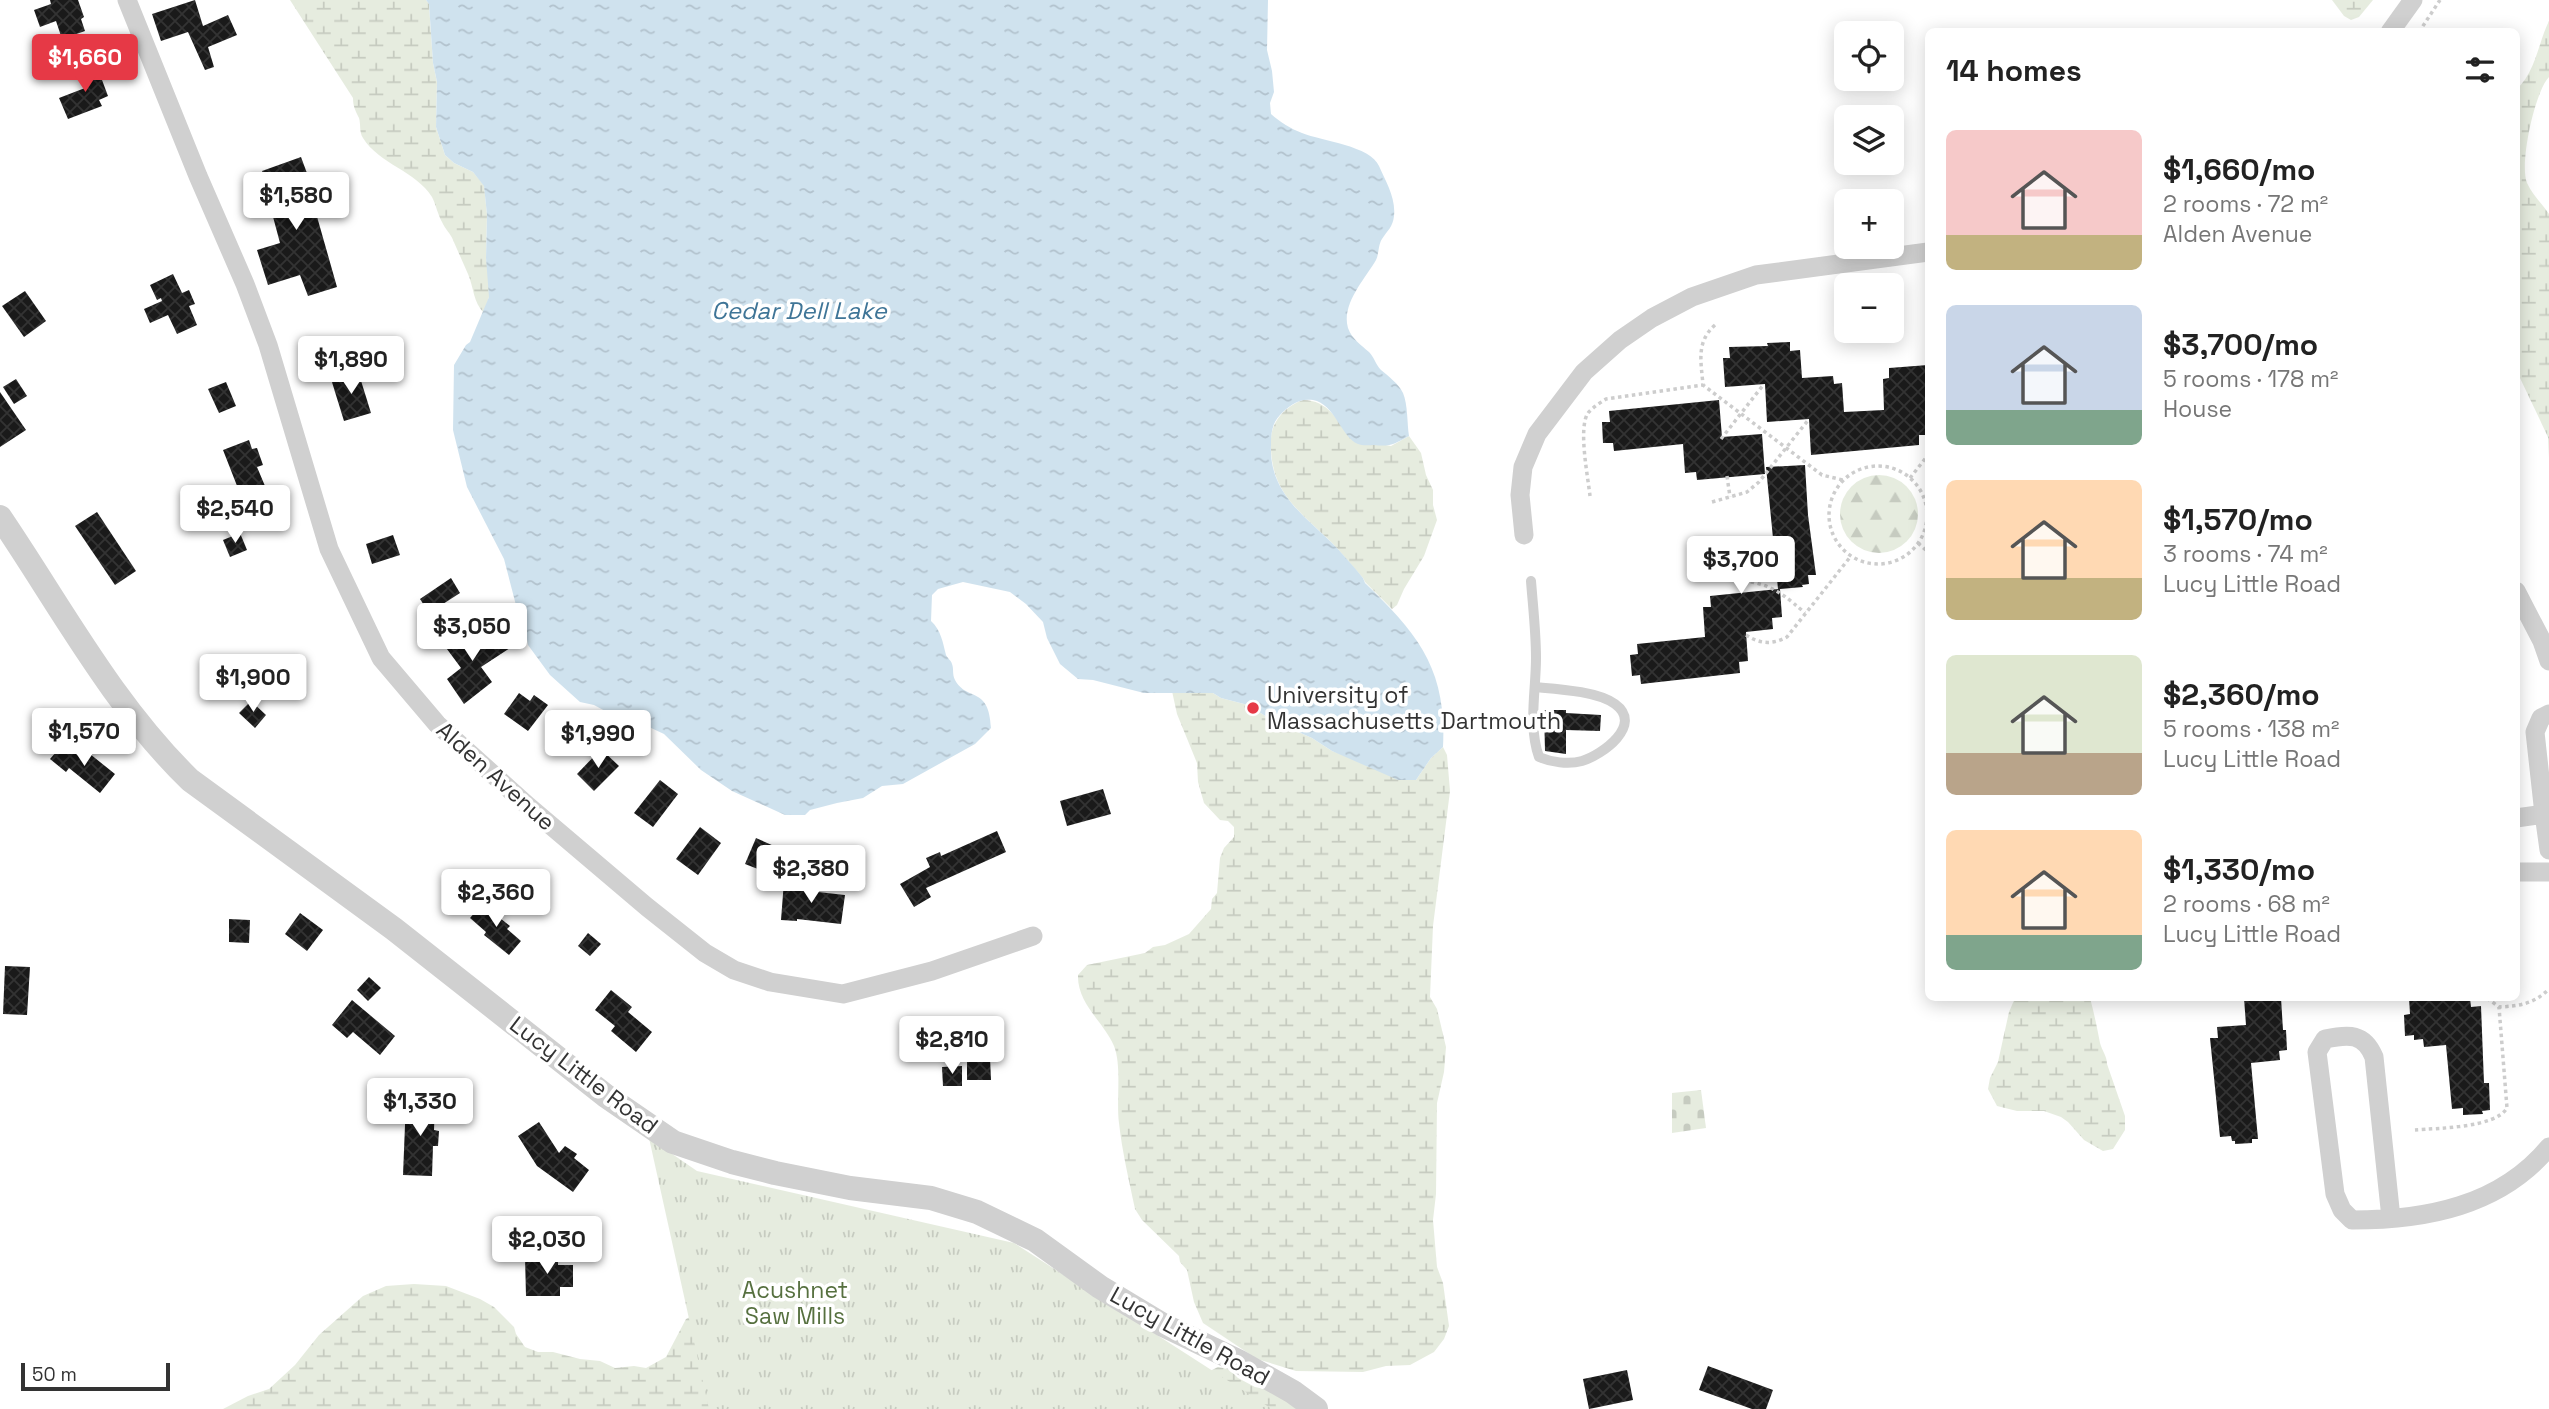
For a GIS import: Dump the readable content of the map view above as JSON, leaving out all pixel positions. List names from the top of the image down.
{
  "streets": {
    "street": ["Alden Avenue", "Lucy Little Road"]
  },
  "water": ["Cedar Dell Lake"],
  "parks": ["Acushnet Saw Mills"],
  "places": ["University of Massachusetts Dartmouth"],
  "scale_bar": "50 m",
  "page": {
    "map_buttons": ["+", "−"],
    "heading": "14 homes",
    "price": [
      "$1,660",
      "$1,580",
      "$1,890",
      "$2,540",
      "$3,700",
      "$3,050",
      "$1,900",
      "$1,570",
      "$1,990",
      "$2,380",
      "$2,360",
      "$2,810",
      "$1,330",
      "$2,030"
    ],
    "list": [
      {
        "name": "$1,660/mo",
        "note": "2 rooms · 72 m² · Alden Avenue"
      },
      {
        "name": "$3,700/mo",
        "note": "5 rooms · 178 m² · House"
      },
      {
        "name": "$1,570/mo",
        "note": "3 rooms · 74 m² · Lucy Little Road"
      },
      {
        "name": "$2,360/mo",
        "note": "5 rooms · 138 m² · Lucy Little Road"
      },
      {
        "name": "$1,330/mo",
        "note": "2 rooms · 68 m² · Lucy Little Road"
      }
    ],
    "scale": "50 m"
  }
}
